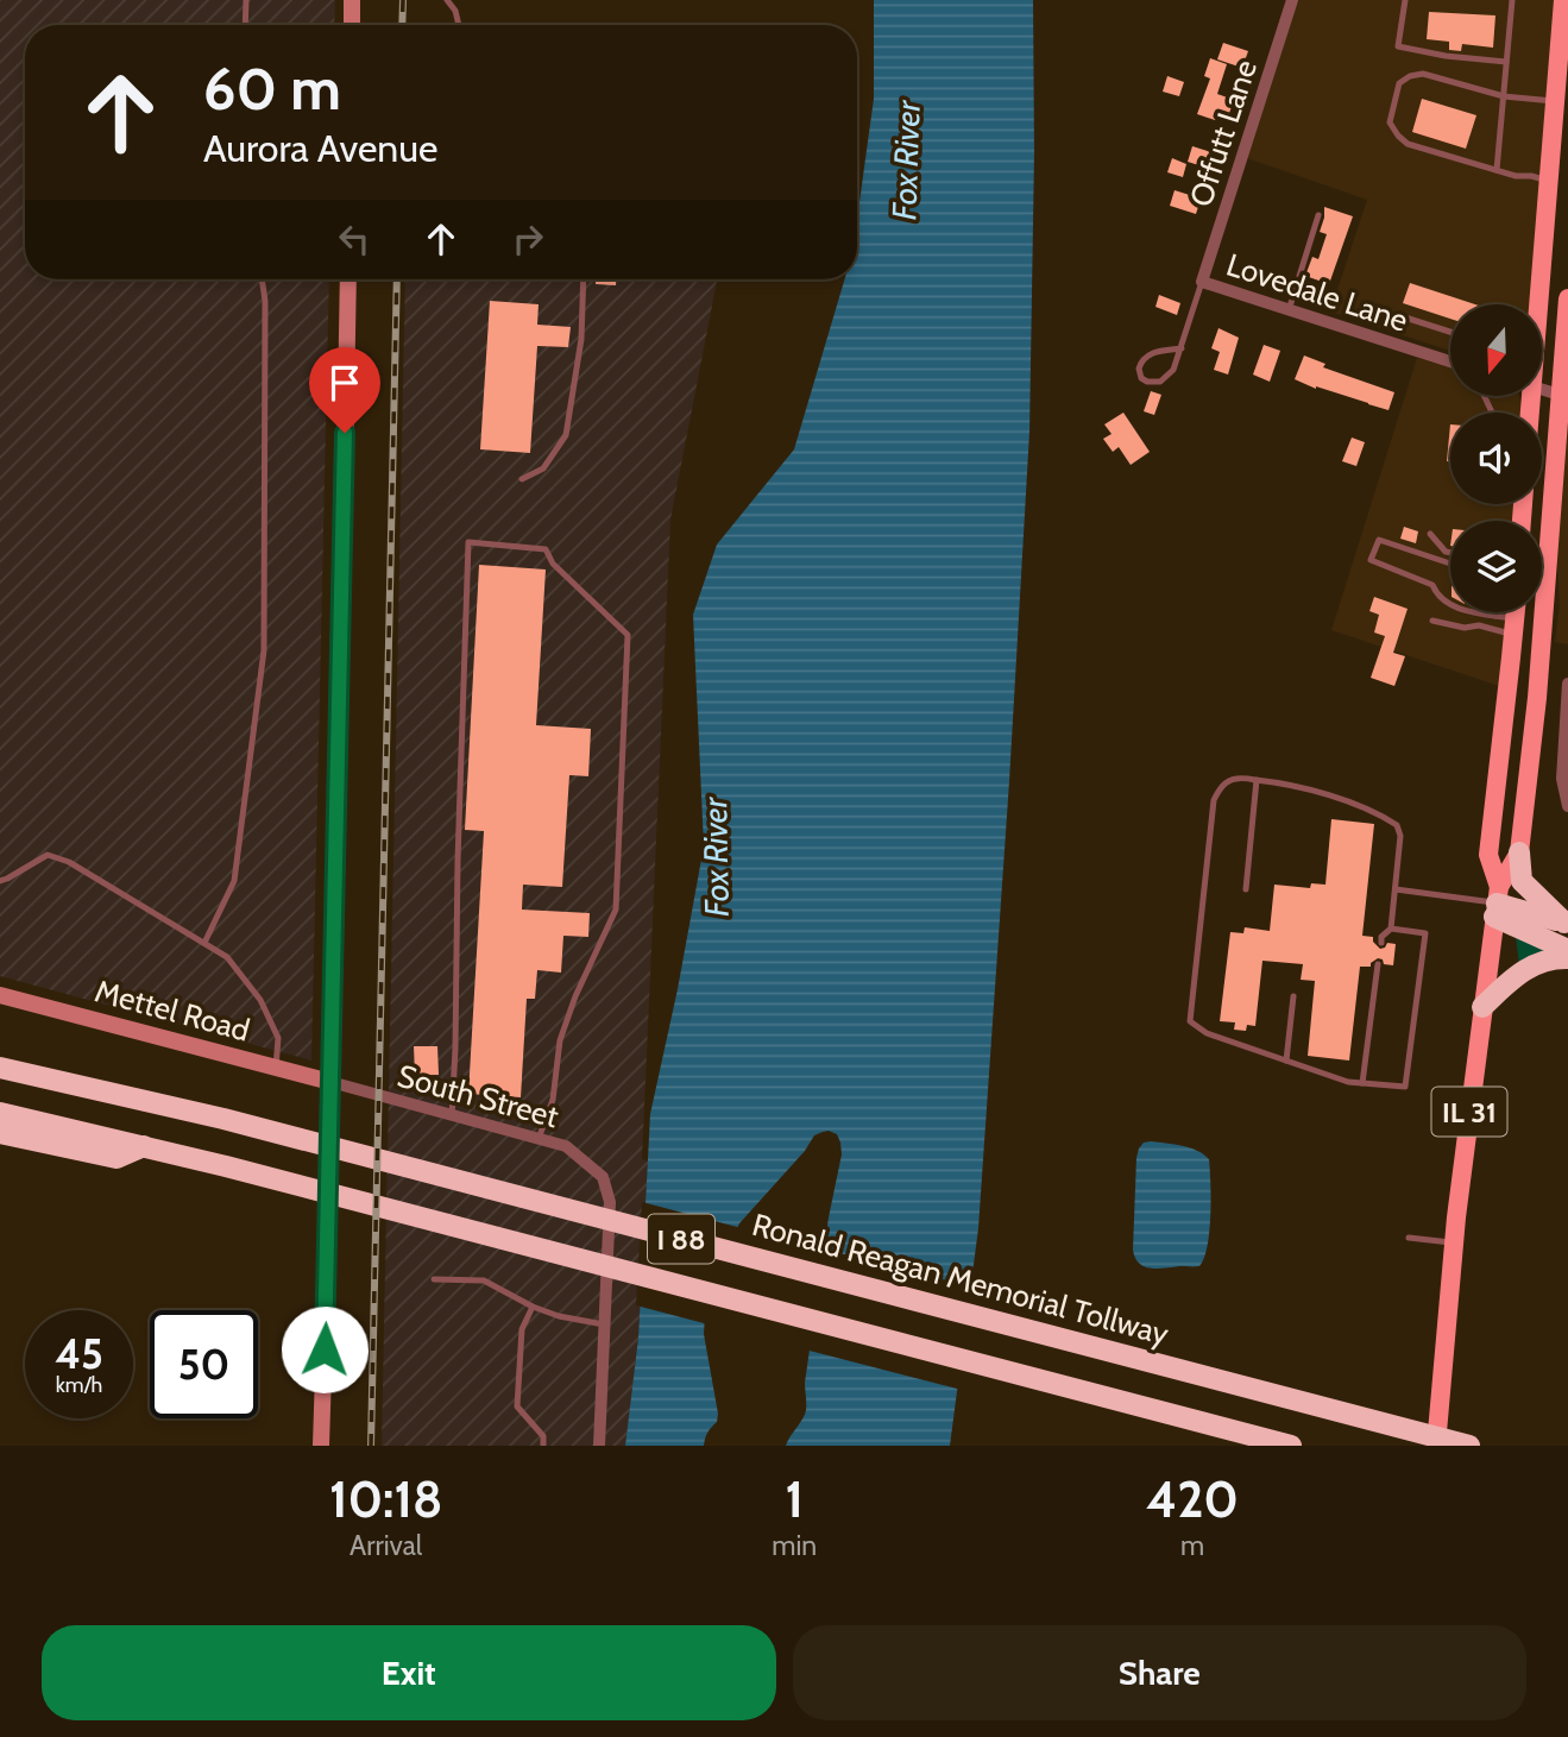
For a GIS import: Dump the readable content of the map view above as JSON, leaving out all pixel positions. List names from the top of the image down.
{
  "streets": {
    "highway": ["I 88", "Ronald Reagan Memorial Tollway"],
    "main road": ["Mettel Road", "IL 31"],
    "street": ["Offutt Lane", "Lovedale Lane", "South Street"]
  },
  "crossings": [
    ["Offutt Lane", "Lovedale Lane"],
    ["Mettel Road", "South Street"]
  ],
  "water": ["Fox River"],
  "north": "bottom",
  "page": {
    "turn": ["60 m", "Aurora Avenue"],
    "speed": "45 km/h",
    "limit": "50",
    "eta": [
      "10:18",
      "Arrival",
      "1",
      "min",
      "420",
      "m"
    ],
    "buttons": ["Exit", "Share"]
  }
}
